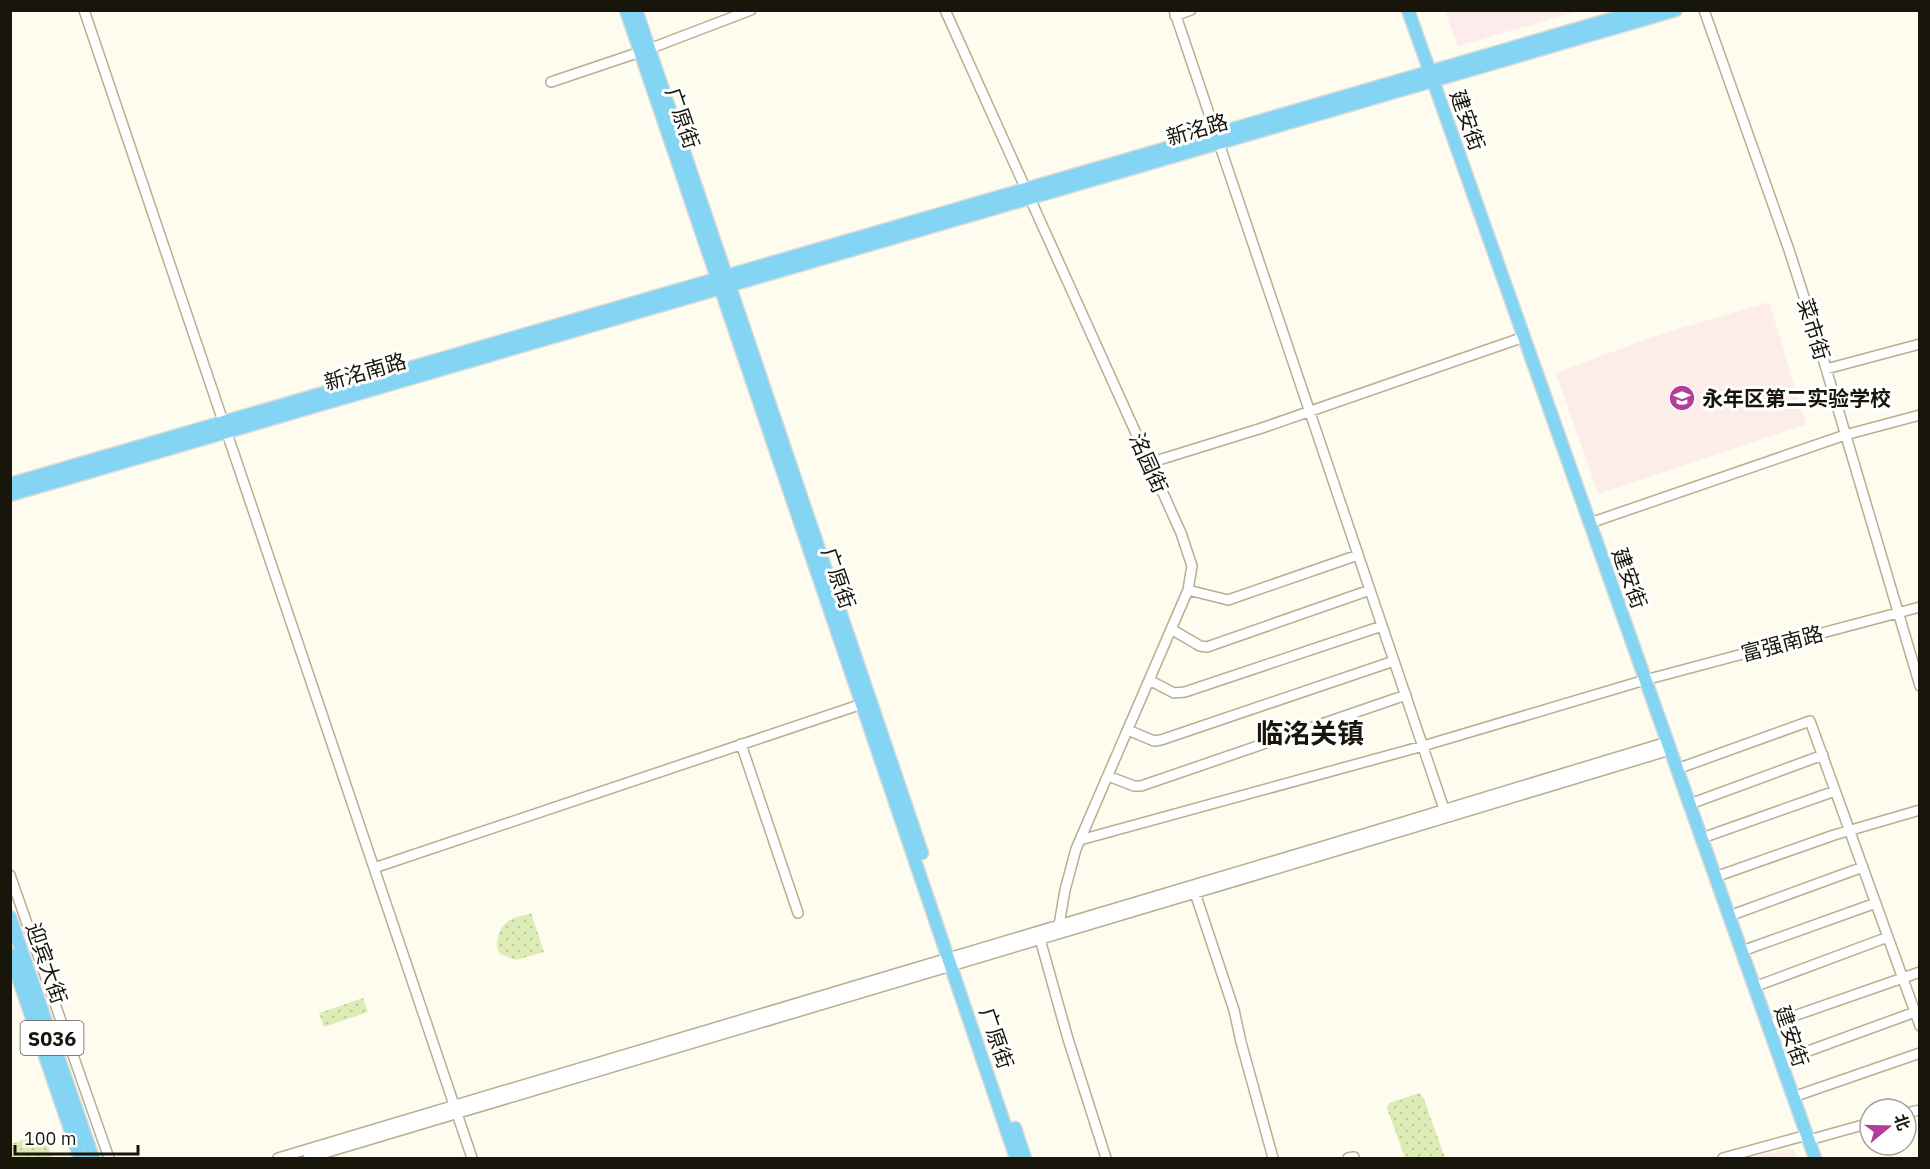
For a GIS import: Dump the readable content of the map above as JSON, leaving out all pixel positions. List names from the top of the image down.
{
  "streets": {
    "main road": [
      "广原街",
      "建安街",
      "新洺路",
      "新洺南路",
      "迎宾大街",
      "S036"
    ],
    "street": ["菜市街", "洺园街", "富强南路"]
  },
  "crossings": [
    ["广原街", "新洺路"],
    ["广原街", "新洺南路"],
    ["建安街", "新洺路"],
    ["建安街", "富强南路"],
    ["新洺路", "新洺南路"],
    ["新洺路", "洺园街"],
    ["菜市街", "富强南路"],
    ["洺园街", "富强南路"]
  ],
  "districts": ["临洺关镇"],
  "places": {
    "school or university": ["永年区第二实验学校"]
  },
  "scale_bar": "100 m",
  "north": "right"
}
